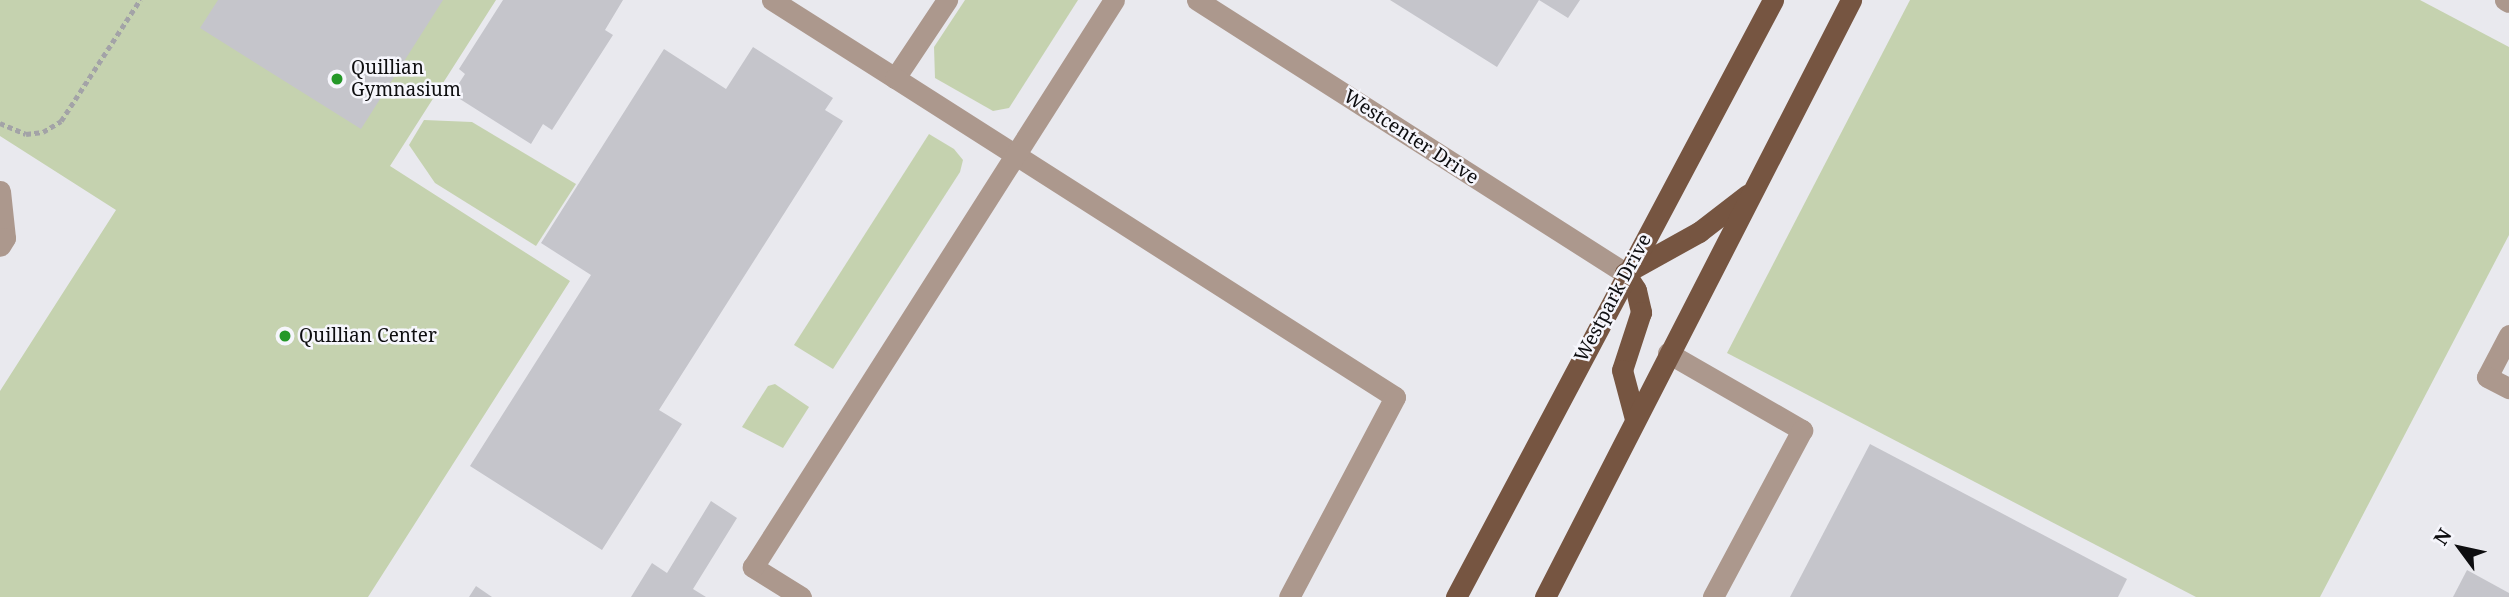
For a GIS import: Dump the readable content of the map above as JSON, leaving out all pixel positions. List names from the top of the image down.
{
  "streets": {
    "main road": ["Westpark Drive"],
    "street": ["Westcenter Drive"]
  },
  "crossings": [
    ["Westcenter Drive", "Westpark Drive"]
  ],
  "places": ["Quillian Gymnasium", "Quillian Center"],
  "north": "top left"
}
